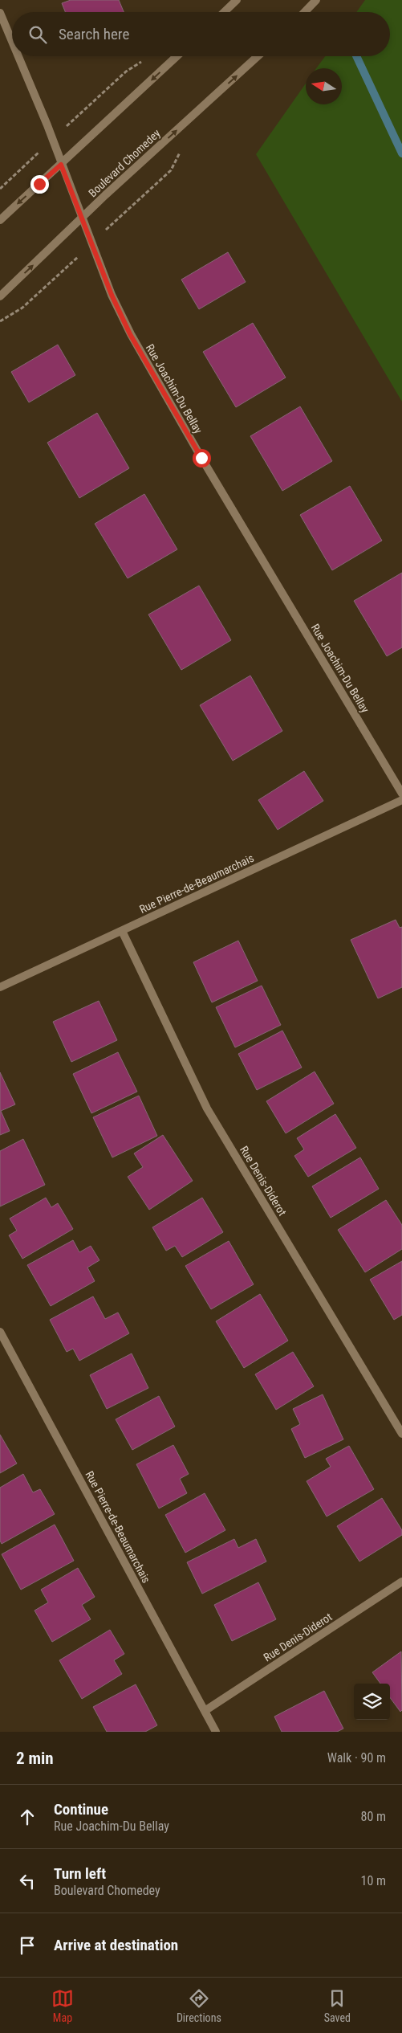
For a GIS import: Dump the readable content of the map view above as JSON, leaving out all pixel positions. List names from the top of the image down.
{
  "streets": {
    "street": [
      "Boulevard Chomedey",
      "Rue Joachim-Du Bellay",
      "Rue Pierre-de-Beaumarchais",
      "Rue Denis-Diderot"
    ]
  },
  "crossings": [
    ["Boulevard Chomedey", "Rue Joachim-Du Bellay"],
    ["Rue Pierre-de-Beaumarchais", "Rue Denis-Diderot"]
  ],
  "north": "left",
  "page": {
    "search": "Search here",
    "heading": ["2 min", "Walk · 90 m"],
    "list": [
      ["Continue", "Rue Joachim-Du Bellay", "80 m"],
      ["Turn left", "Boulevard Chomedey", "10 m"],
      "Arrive at destination"
    ],
    "nav": ["Map", "Directions", "Saved"]
  }
}
